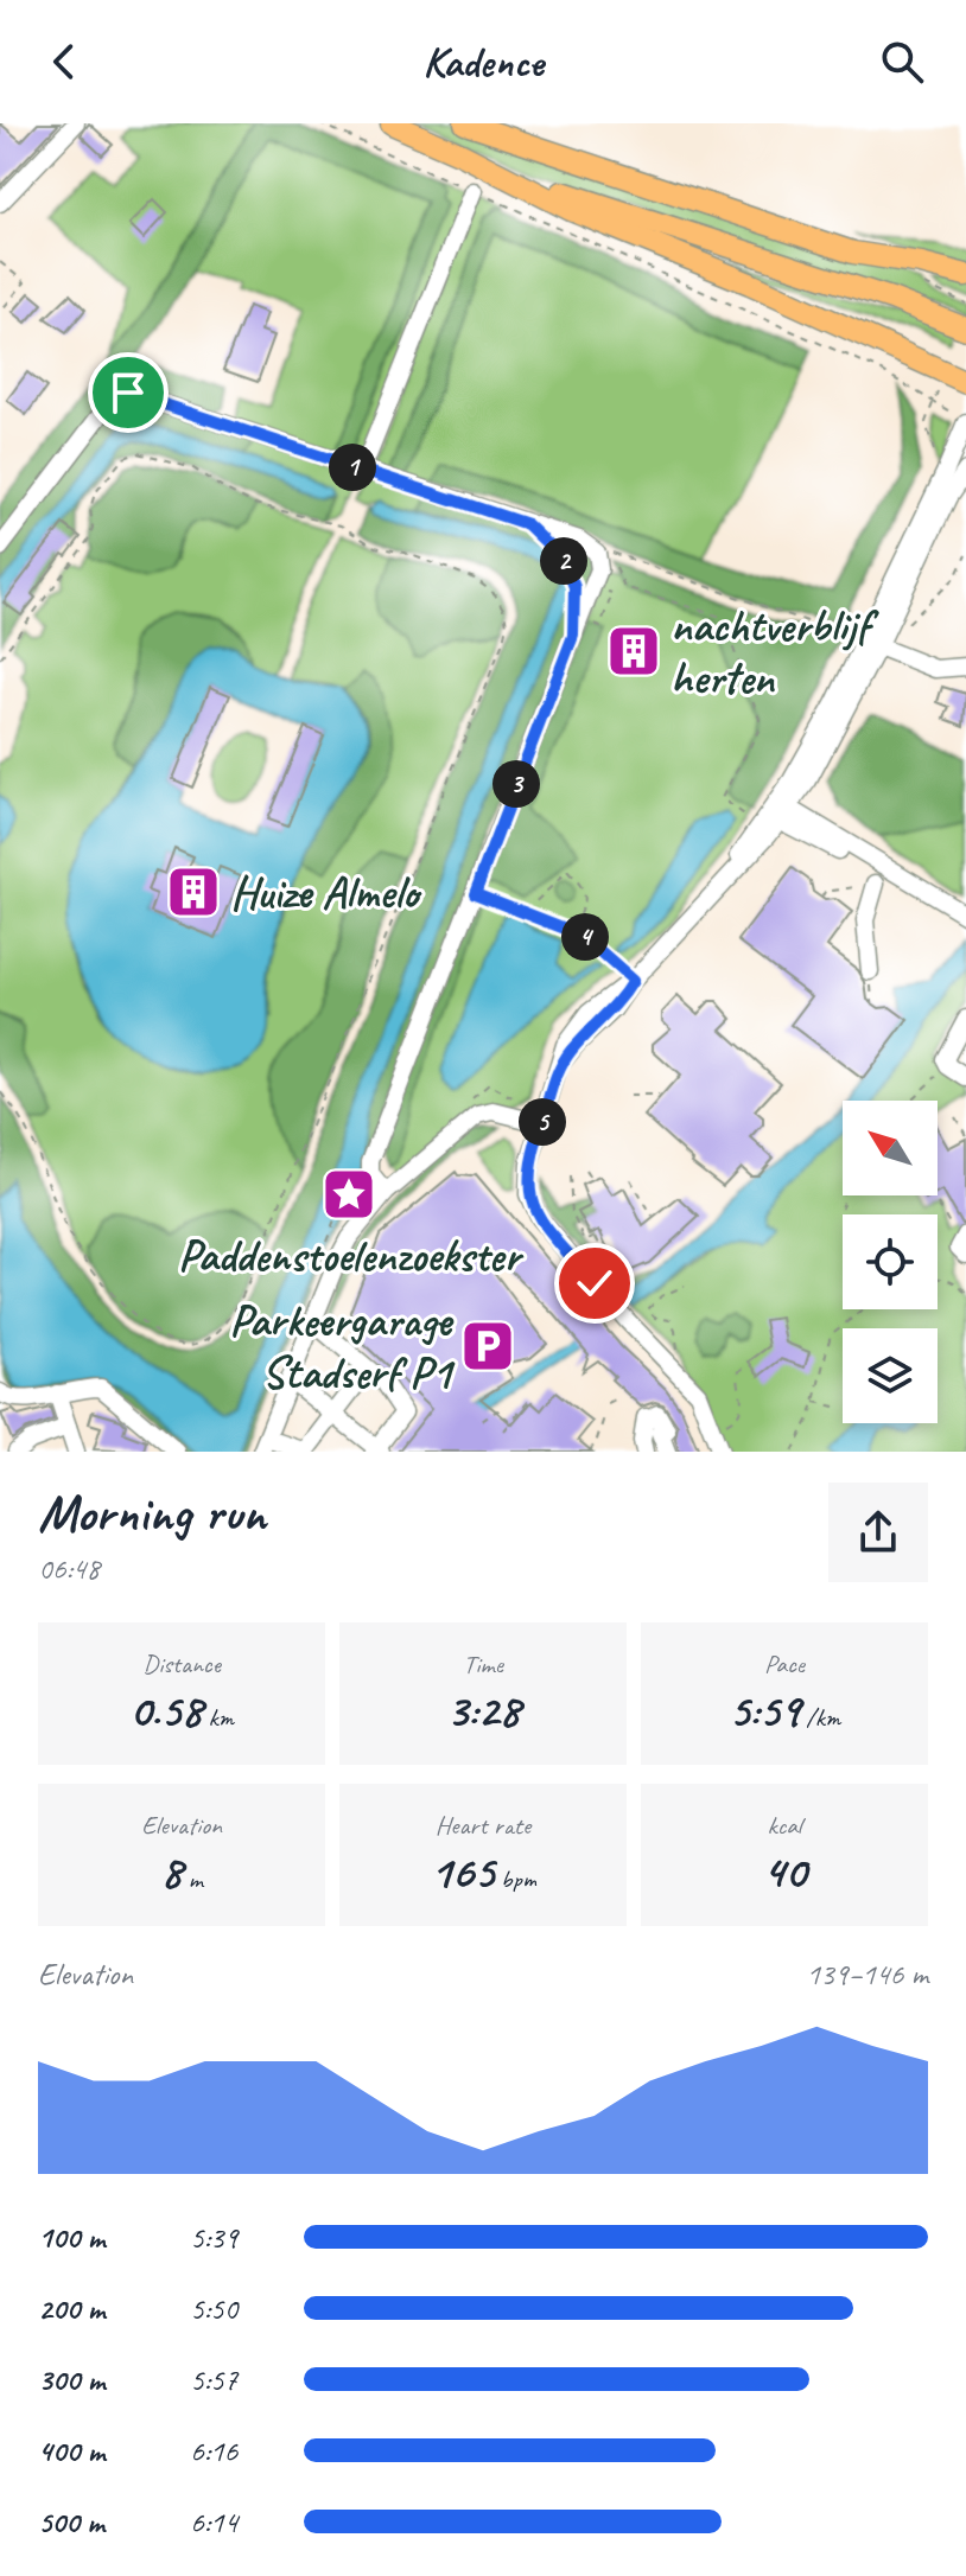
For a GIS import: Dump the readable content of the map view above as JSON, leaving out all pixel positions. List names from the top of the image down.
{
  "places": {
    "building": ["nachtverblijf herten", "Huize Almelo"],
    "place": ["Paddenstoelenzoekster"],
    "parking": ["Parkeergarage Stadserf P1"]
  },
  "north": "top left",
  "page": {
    "header": "Kadence",
    "pins": [
      "1",
      "2",
      "3",
      "4",
      "5"
    ],
    "heading": ["Morning run", "06:48"],
    "stats": [
      ["Distance", "0.58 km"],
      ["Time", "3:28"],
      ["Pace", "5:59 /km"],
      ["Elevation", "8 m"],
      ["Heart rate", "165 bpm"],
      ["kcal", "40"]
    ],
    "chart": ["Elevation", "139–146 m"],
    "list": [
      {
        "name": "100 m",
        "note": "5:39"
      },
      {
        "name": "200 m",
        "note": "5:50"
      },
      {
        "name": "300 m",
        "note": "5:57"
      },
      {
        "name": "400 m",
        "note": "6:16"
      },
      {
        "name": "500 m",
        "note": "6:14"
      }
    ]
  }
}
